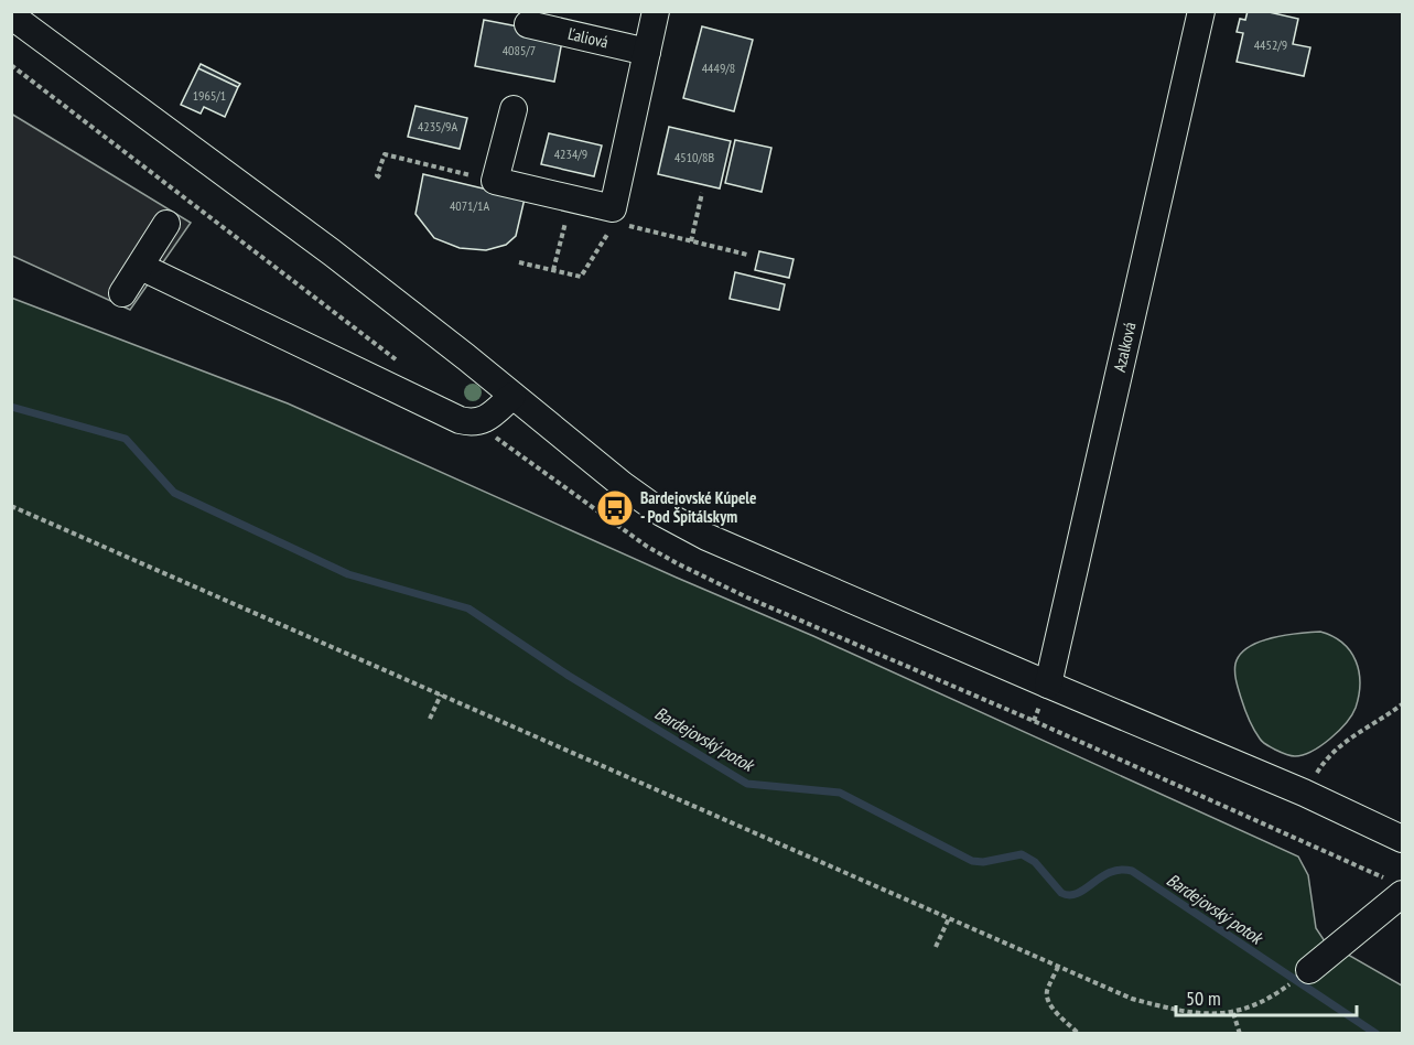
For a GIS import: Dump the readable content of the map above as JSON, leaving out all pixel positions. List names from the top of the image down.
{
  "streets": {
    "street": ["Ľaliová", "Azalková"]
  },
  "water": ["Bardejovský potok"],
  "places": {
    "bus stop": ["Bardejovské Kúpele - Pod Špitálskym"]
  },
  "house_numbers": [
    "4452/9",
    "4085/7",
    "4449/8",
    "1965/1",
    "4235/9A",
    "4234/9",
    "4510/8B",
    "4071/1A"
  ],
  "scale_bar": "50 m"
}
